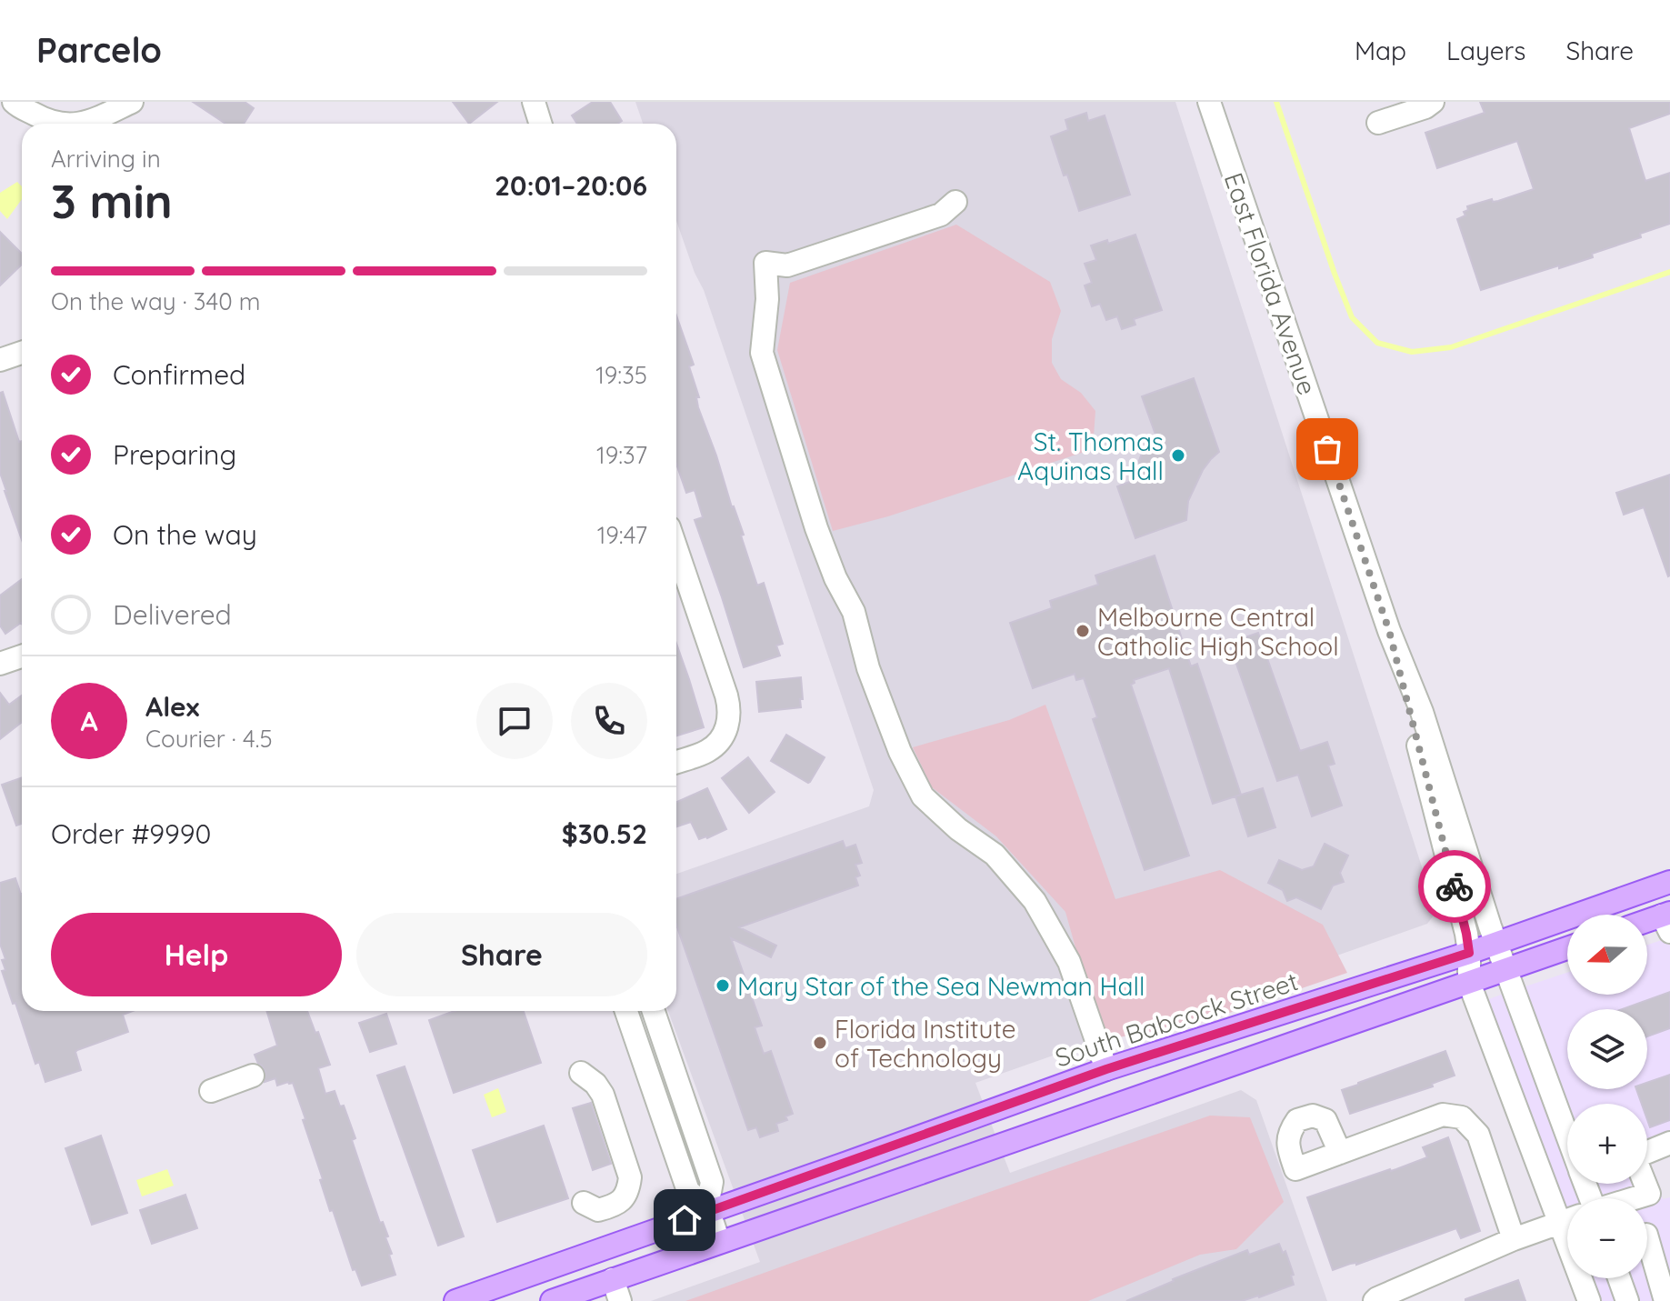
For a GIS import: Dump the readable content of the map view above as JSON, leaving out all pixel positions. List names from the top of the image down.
{
  "streets": {
    "main road": ["South Babcock Street"],
    "street": ["East Florida Avenue"]
  },
  "crossings": [
    ["East Florida Avenue", "South Babcock Street"]
  ],
  "places": [
    "St. Thomas Aquinas Hall",
    "Melbourne Central Catholic High School",
    "Mary Star of the Sea Newman Hall",
    "Florida Institute of Technology"
  ],
  "north": "left",
  "page": {
    "header": "Parcelo",
    "nav": ["Map", "Layers", "Share"],
    "heading": ["3 min", "Arriving in", "20:01–20:06"],
    "panel": [
      "Alex",
      "Courier · 4.5",
      "Order #9990",
      "$30.52"
    ],
    "bar": "On the way · 340 m",
    "list": [
      ["Confirmed", "19:35"],
      ["Preparing", "19:37"],
      ["On the way", "19:47"],
      "Delivered"
    ],
    "round": "A",
    "buttons": ["Help", "Share"],
    "map_buttons": ["+", "−"]
  }
}
